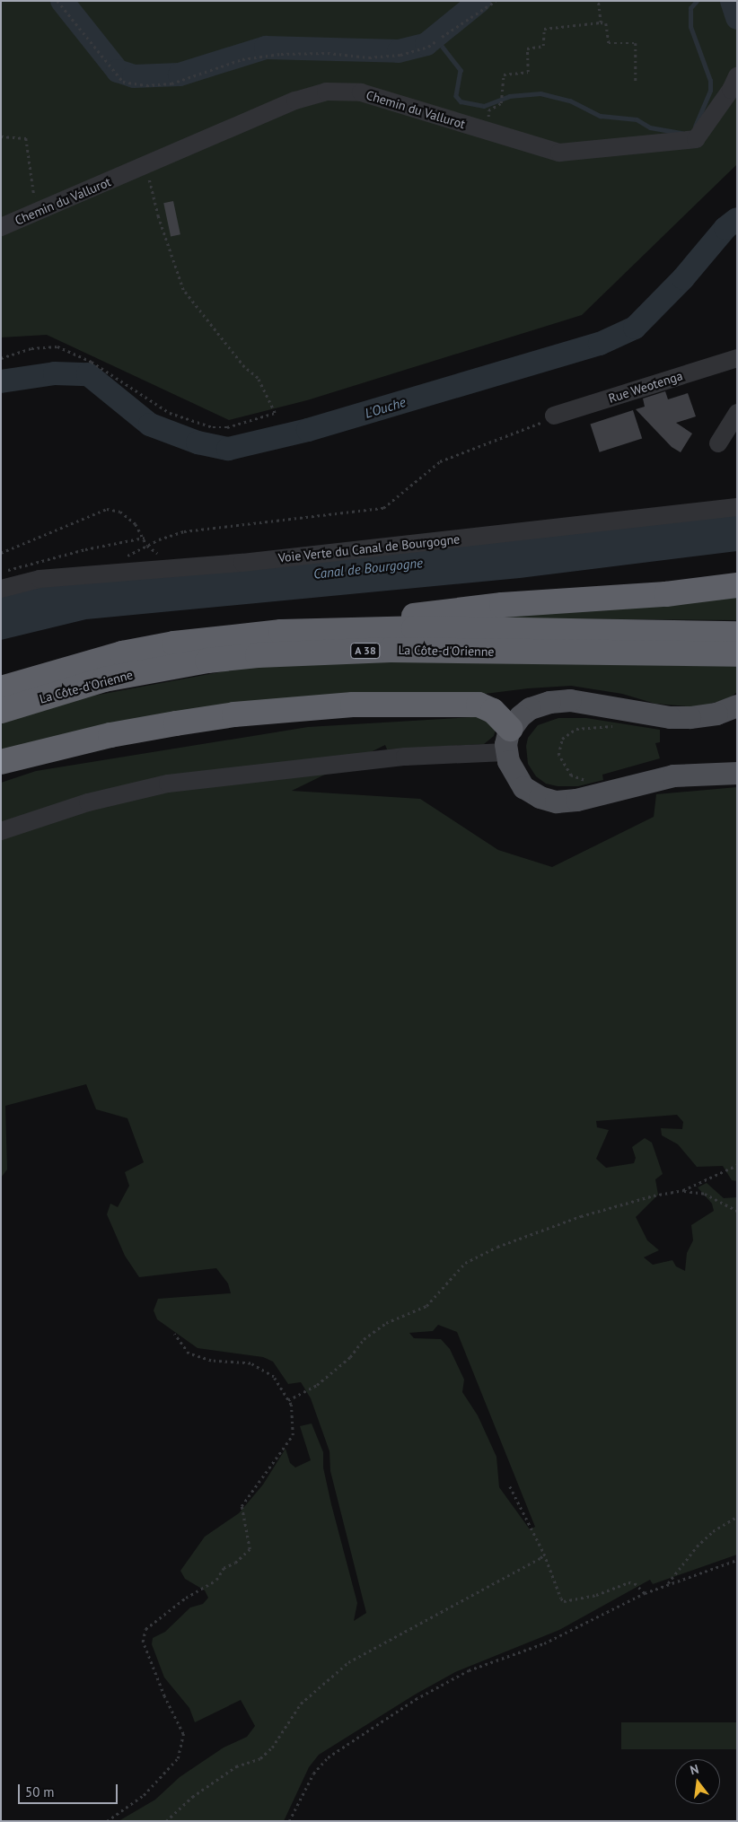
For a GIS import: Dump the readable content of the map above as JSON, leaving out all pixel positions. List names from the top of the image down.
{
  "streets": {
    "highway": ["A 38", "La Côte-d'Orienne"],
    "street": ["Chemin du Vallurot", "Rue Weotenga", "Voie Verte du Canal de Bourgogne"]
  },
  "water": ["L'Ouche", "Canal de Bourgogne"],
  "scale_bar": "50 m",
  "north": "top"
}
